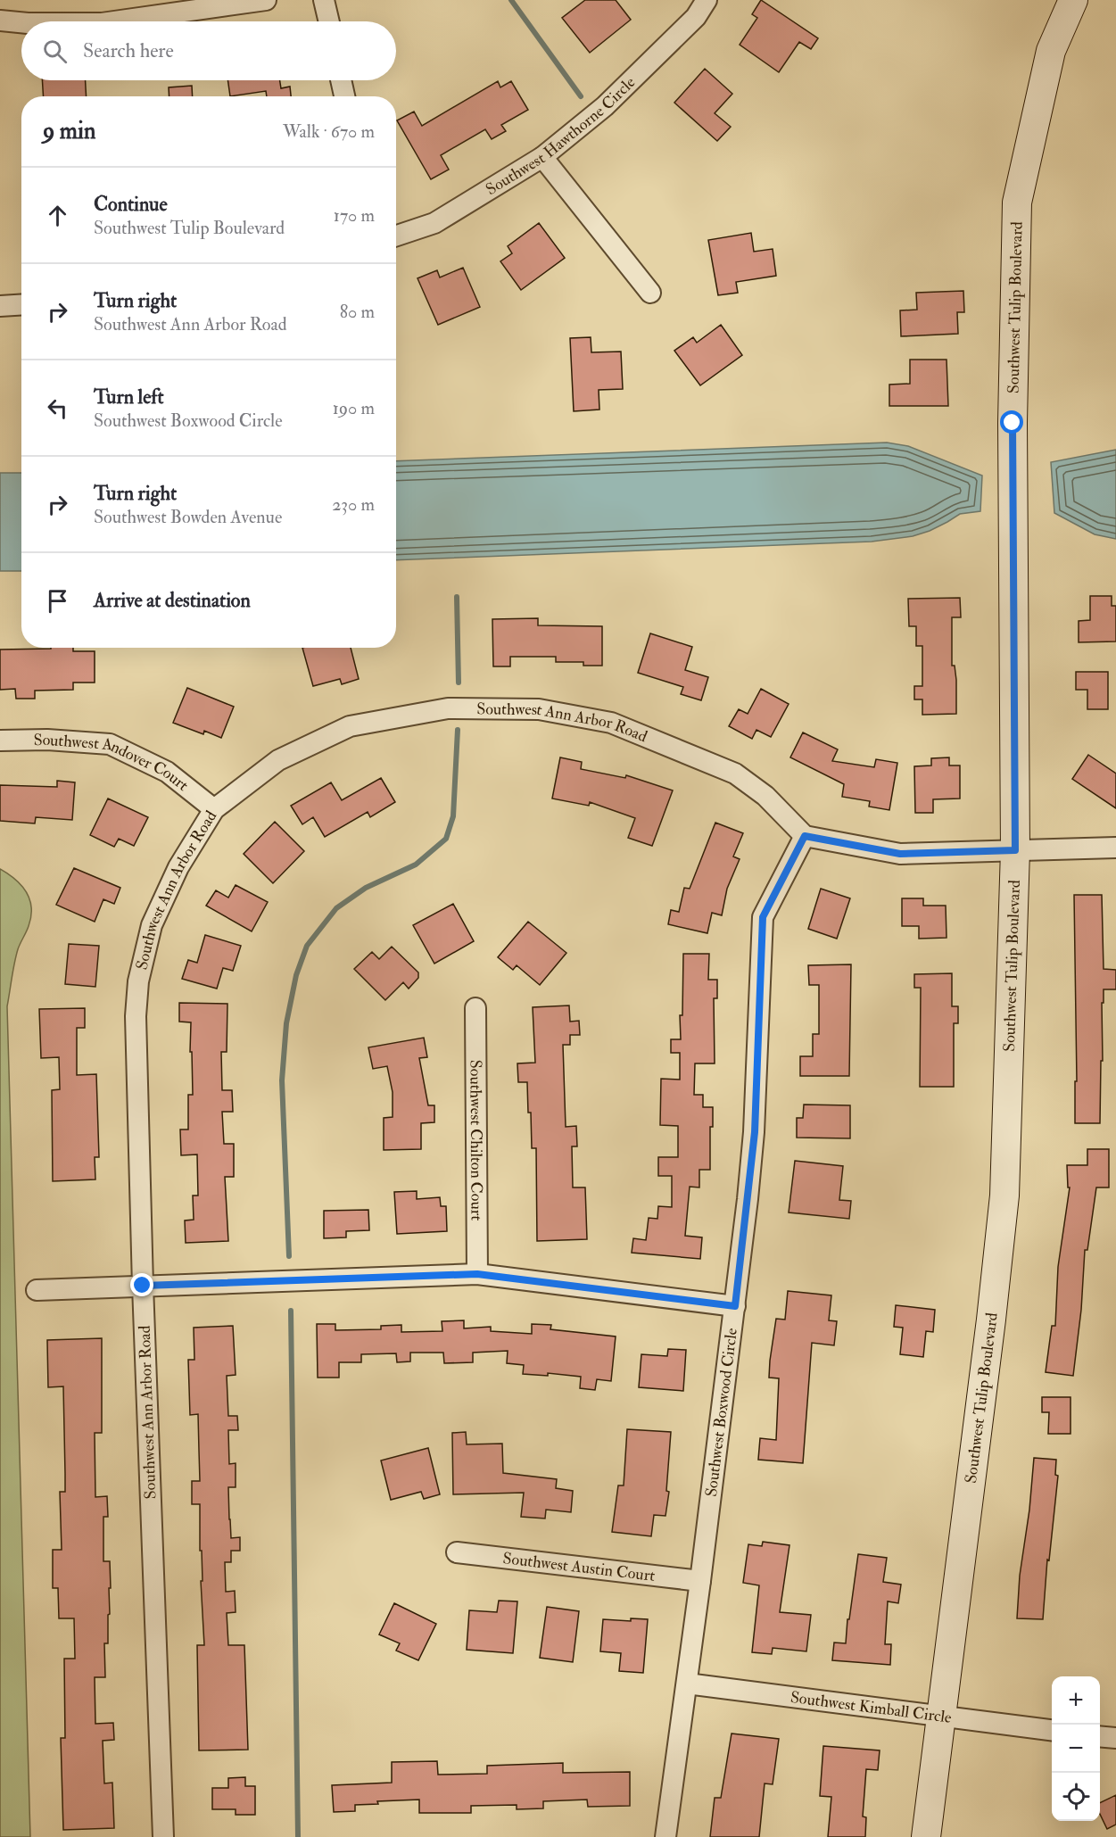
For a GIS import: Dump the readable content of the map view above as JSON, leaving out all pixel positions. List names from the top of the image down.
{
  "streets": {
    "street": [
      "Southwest Hawthorne Circle",
      "Southwest Tulip Boulevard",
      "Southwest Ann Arbor Road",
      "Southwest Andover Court",
      "Southwest Chilton Court",
      "Southwest Boxwood Circle",
      "Southwest Austin Court",
      "Southwest Kimball Circle"
    ]
  },
  "crossings": [
    ["Southwest Tulip Boulevard", "Southwest Kimball Circle"],
    ["Southwest Ann Arbor Road", "Southwest Andover Court"],
    ["Southwest Ann Arbor Road", "Southwest Boxwood Circle"],
    ["Southwest Boxwood Circle", "Southwest Austin Court"],
    ["Southwest Boxwood Circle", "Southwest Kimball Circle"]
  ],
  "page": {
    "search": "Search here",
    "heading": ["9 min", "Walk · 670 m"],
    "list": [
      ["Continue", "Southwest Tulip Boulevard", "170 m"],
      ["Turn right", "Southwest Ann Arbor Road", "80 m"],
      ["Turn left", "Southwest Boxwood Circle", "190 m"],
      ["Turn right", "Southwest Bowden Avenue", "230 m"],
      "Arrive at destination"
    ],
    "map_buttons": ["+", "−"]
  }
}
